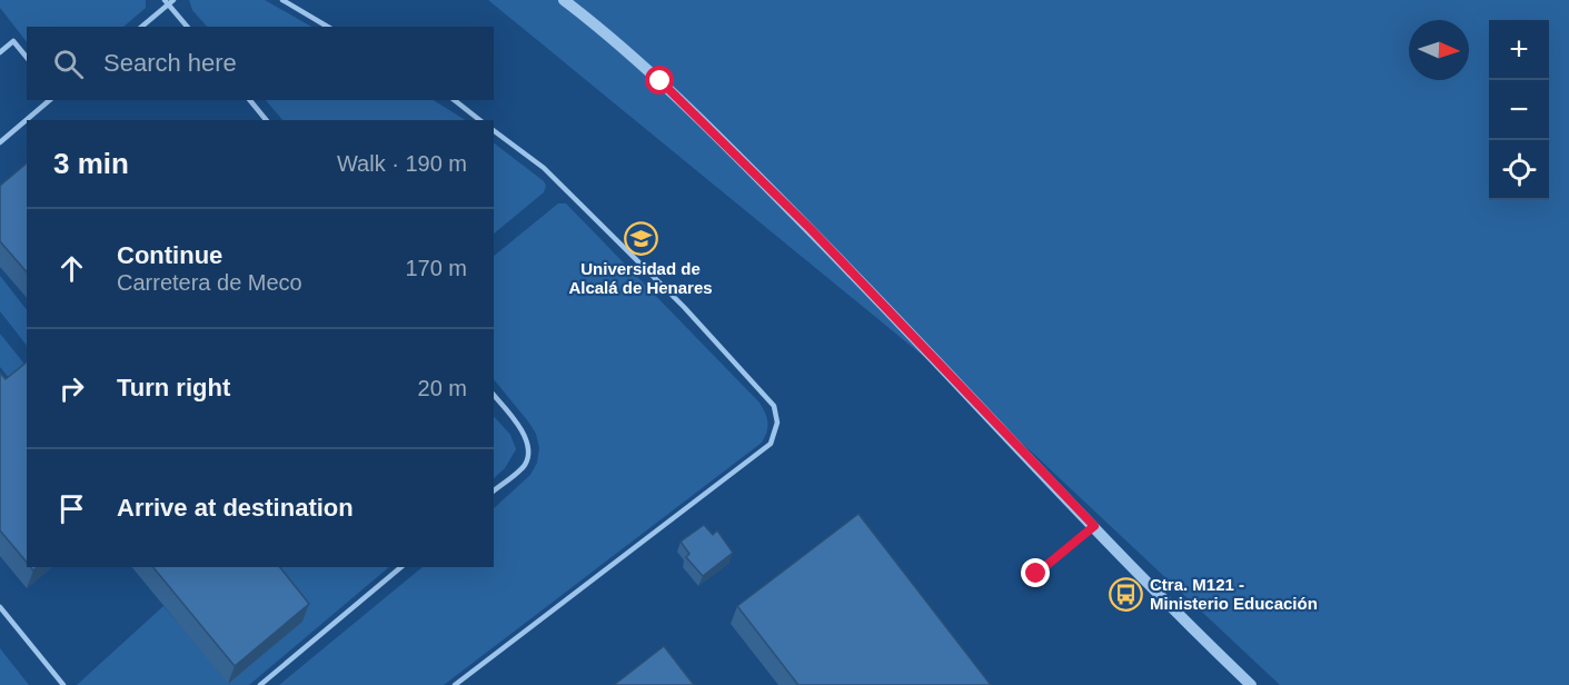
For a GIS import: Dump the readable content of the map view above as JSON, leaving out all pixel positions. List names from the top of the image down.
{
  "places": {
    "school or university": ["Universidad de Alcalá de Henares"],
    "bus stop": ["Ctra. M121 - Ministerio Educación"]
  },
  "north": "right",
  "page": {
    "map_buttons": ["+", "−"],
    "search": "Search here",
    "heading": ["3 min", "Walk · 190 m"],
    "list": [
      ["Continue", "Carretera de Meco", "170 m"],
      ["Turn right", "20 m"],
      "Arrive at destination"
    ]
  }
}
